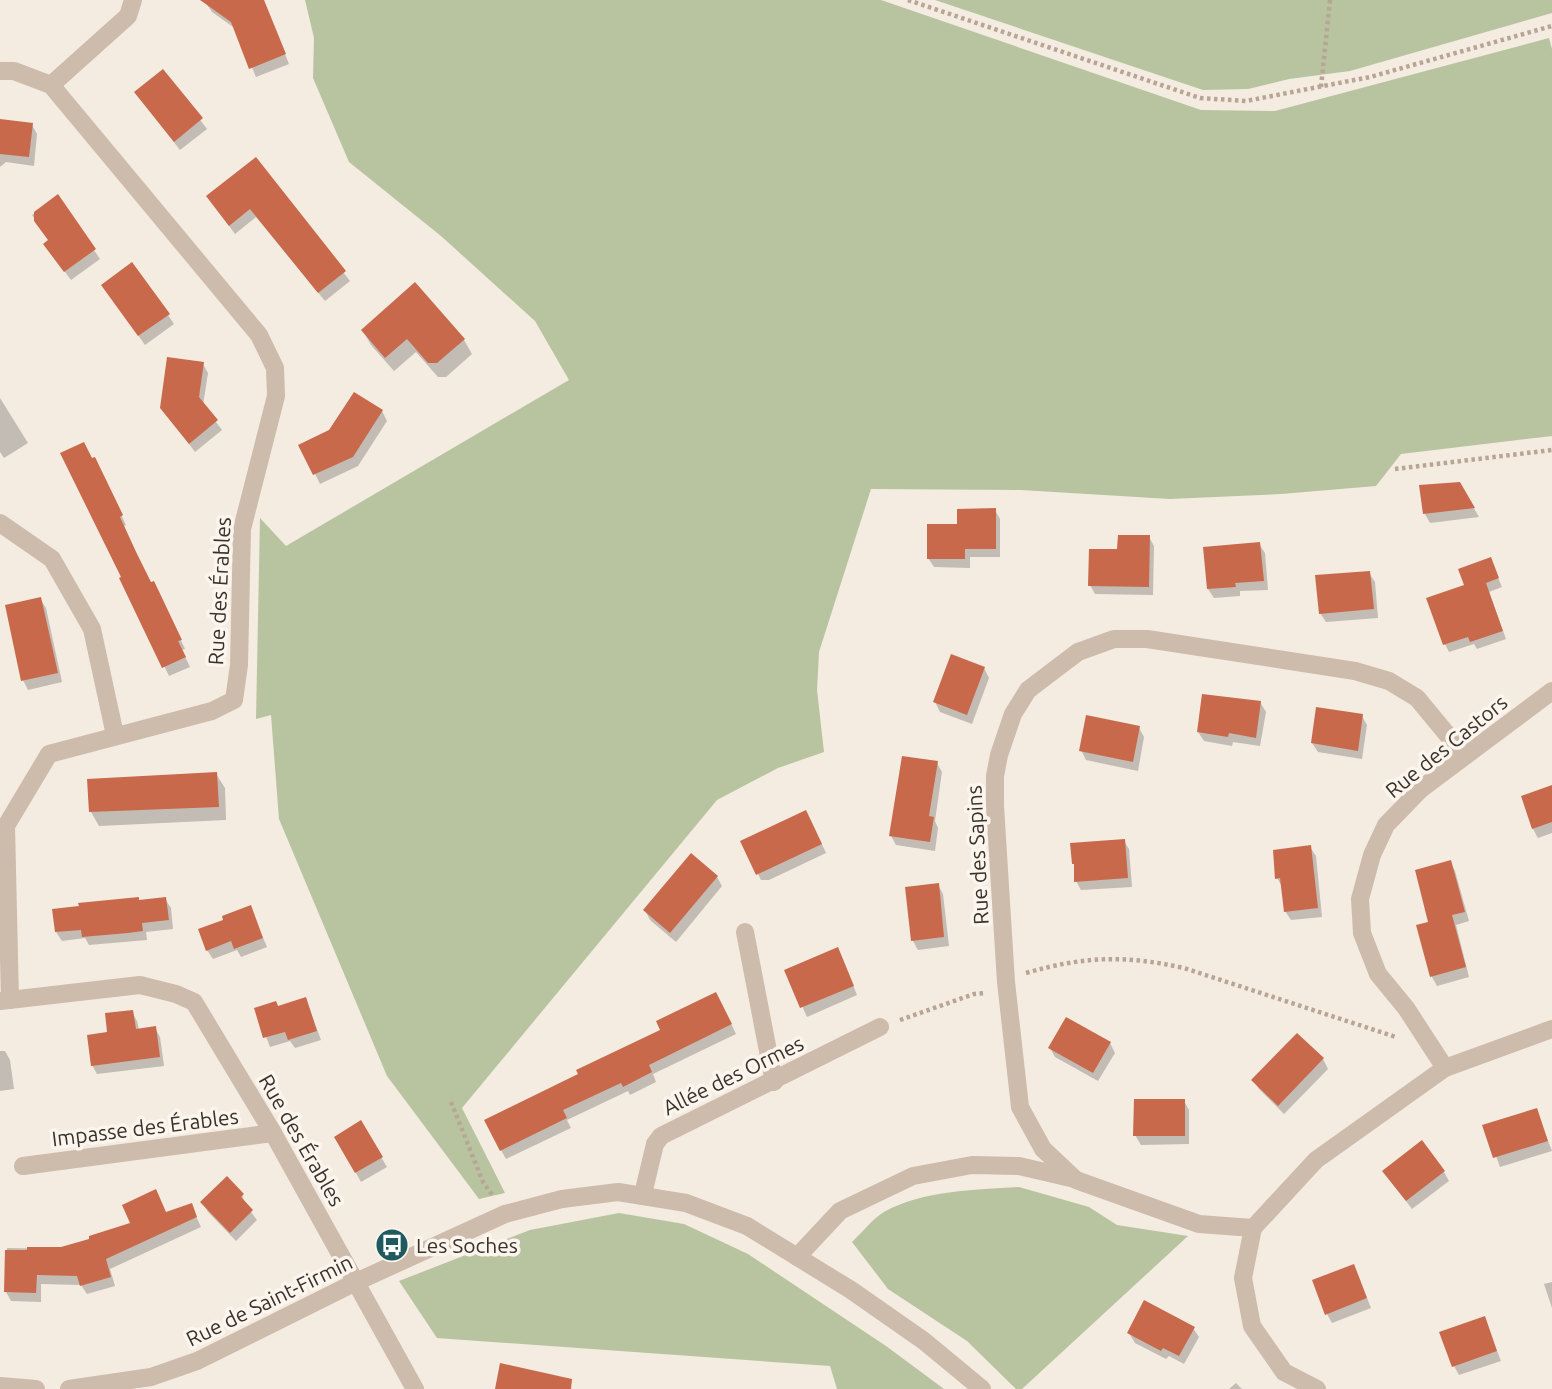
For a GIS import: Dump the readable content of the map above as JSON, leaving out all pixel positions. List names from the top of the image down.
{
  "streets": {
    "street": [
      "Rue des Érables",
      "Rue des Castors",
      "Rue des Sapins",
      "Allée des Ormes",
      "Impasse des Érables",
      "Rue de Saint-Firmin"
    ]
  },
  "crossings": [
    ["Rue des Érables", "Impasse des Érables"],
    ["Rue des Érables", "Rue de Saint-Firmin"],
    ["Rue des Castors", "Rue des Sapins"],
    ["Allée des Ormes", "Rue de Saint-Firmin"]
  ],
  "places": {
    "bus stop": ["Les Soches"]
  }
}
